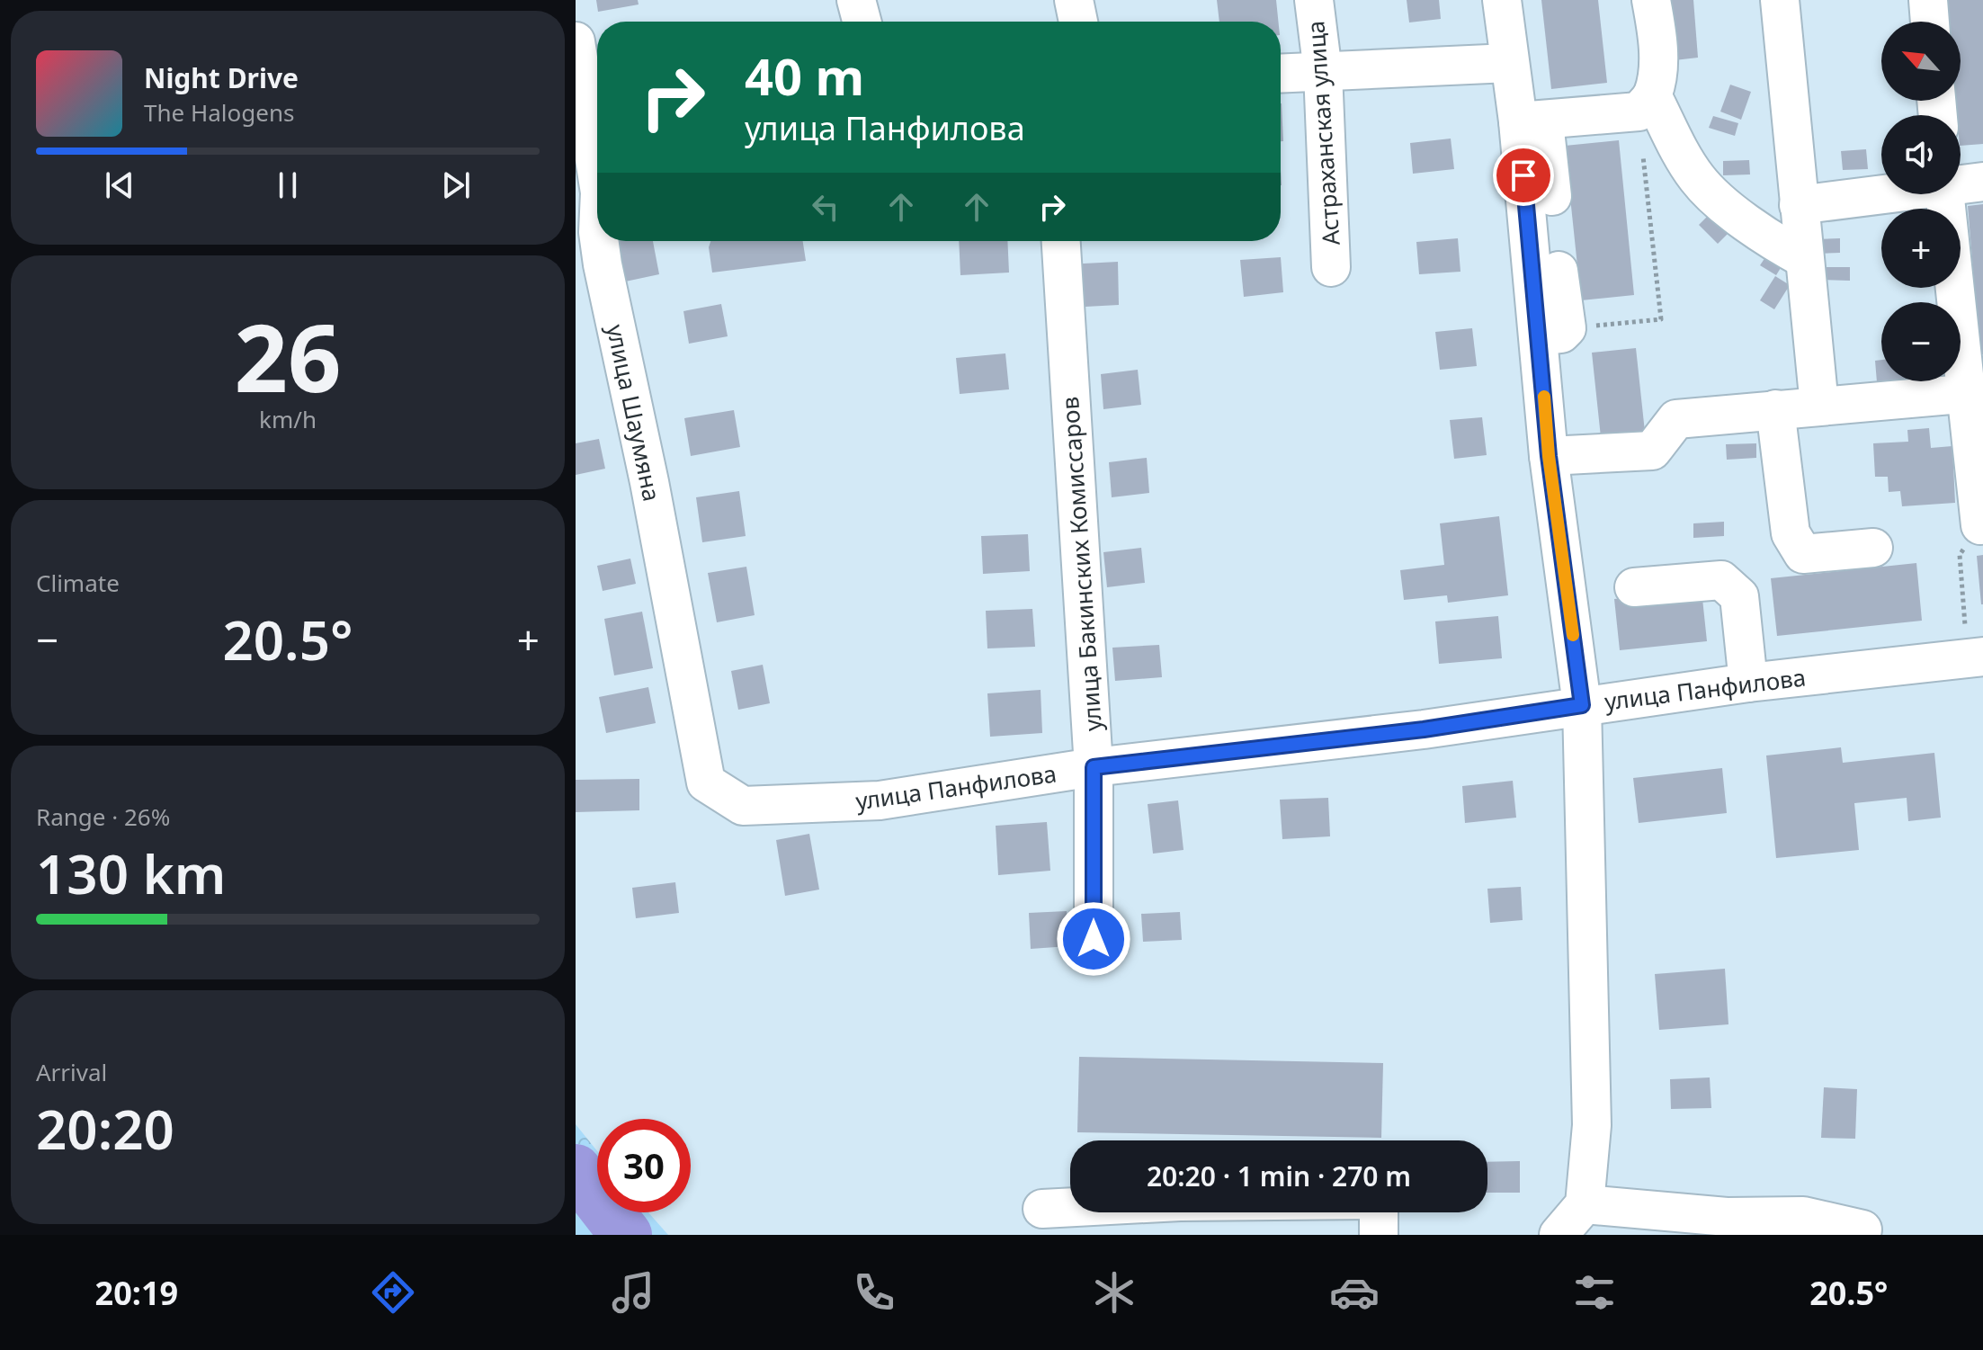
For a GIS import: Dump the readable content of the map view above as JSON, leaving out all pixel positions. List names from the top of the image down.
{
  "streets": {
    "street": [
      "Астраханская улица",
      "улица Шаумяна",
      "улица Бакинских Комиссаров",
      "улица Панфилова"
    ]
  },
  "crossings": [
    ["улица Шаумяна", "улица Панфилова"],
    ["улица Бакинских Комиссаров", "улица Панфилова"]
  ],
  "north": "top left",
  "page": {
    "map_buttons": ["+", "−"],
    "turn": ["40 m", "улица Панфилова"],
    "song": ["Night Drive", "The Halogens"],
    "tile": [
      ["26", "km/h"],
      "Climate",
      ["Range · 26%", "130 km"],
      ["Arrival", "20:20"]
    ],
    "heat": ["−", "20.5°", "+"],
    "limit": "30",
    "trip": "20:20 · 1 min · 270 m",
    "tabs": ["20:19", "20.5°"]
  }
}
